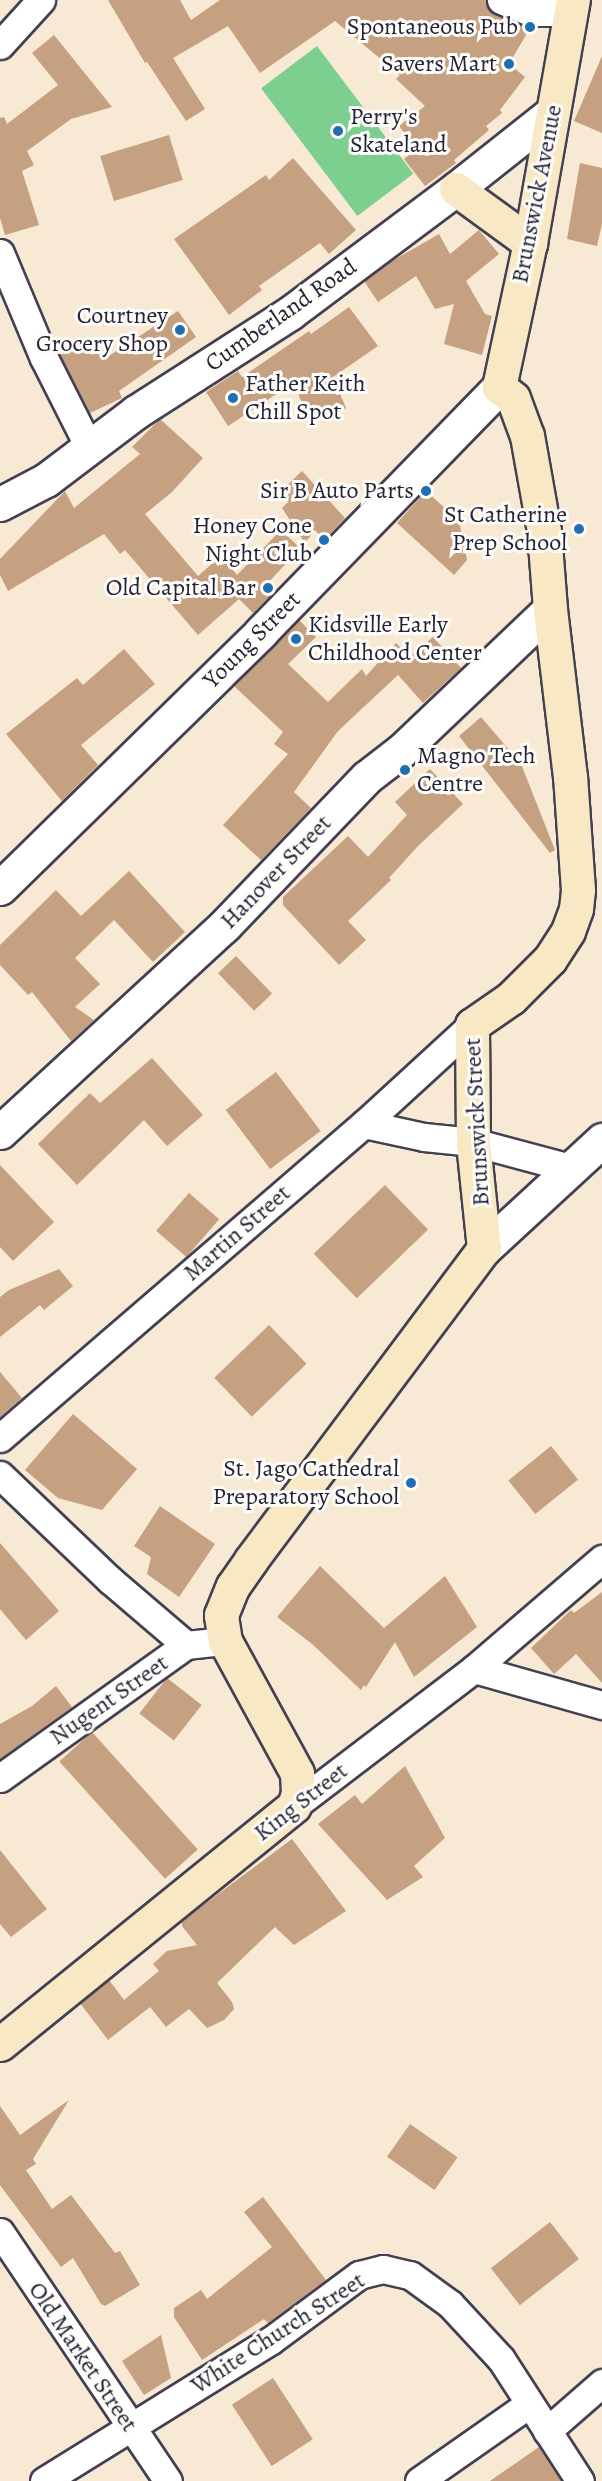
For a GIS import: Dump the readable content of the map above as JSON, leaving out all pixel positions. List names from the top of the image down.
{
  "streets": {
    "main road": ["Brunswick Avenue", "Brunswick Street", "King Street"],
    "street": [
      "Cumberland Road",
      "Young Street",
      "Hanover Street",
      "Martin Street",
      "Nugent Street",
      "White Church Street",
      "Old Market Street"
    ]
  },
  "crossings": [
    ["Brunswick Avenue", "Cumberland Road"],
    ["Brunswick Avenue", "Young Street"],
    ["Brunswick Avenue", "Brunswick Street"],
    ["Young Street", "Brunswick Street"],
    ["Hanover Street", "Brunswick Street"],
    ["Brunswick Street", "Martin Street"],
    ["White Church Street", "Old Market Street"]
  ],
  "places": [
    "Spontaneous Pub",
    "Savers Mart",
    "Perry's Skateland",
    "Courtney Grocery Shop",
    "Father Keith Chill Spot",
    "Sir B Auto Parts",
    "St Catherine Prep School",
    "Honey Cone Night Club",
    "Old Capital Bar",
    "Kidsville Early Childhood Center",
    "Magno Tech Centre",
    "St. Jago Cathedral Preparatory School"
  ]
}
